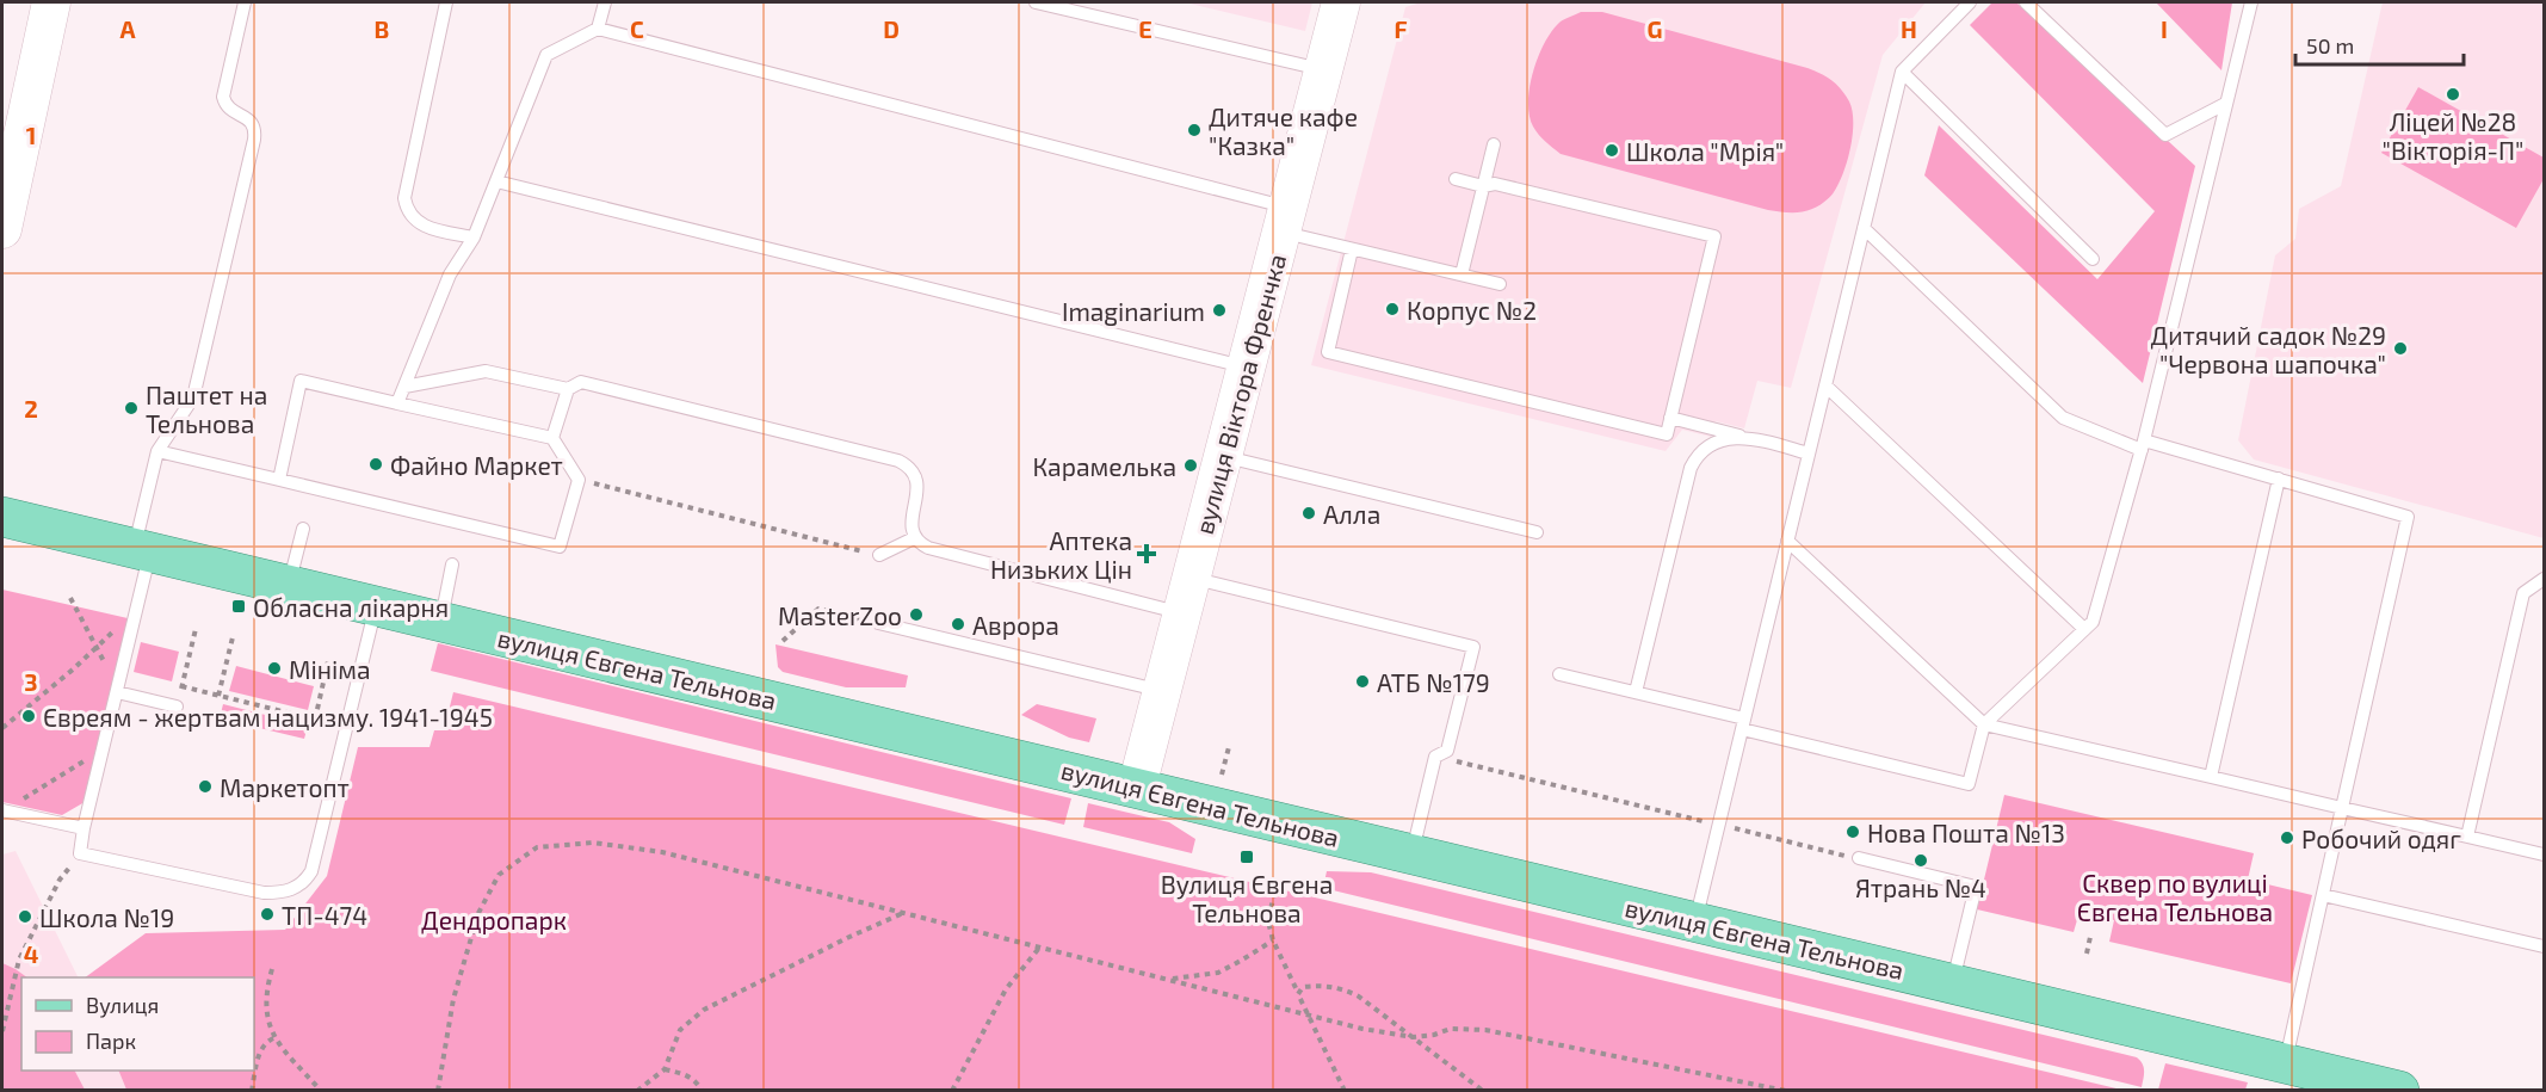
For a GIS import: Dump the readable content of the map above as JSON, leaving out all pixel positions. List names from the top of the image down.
{
  "streets": {
    "main road": ["вулиця Євгена Тельнова"],
    "street": ["вулиця Віктора Френчка"]
  },
  "crossings": [
    ["вулиця Віктора Френчка", "вулиця Євгена Тельнова"]
  ],
  "parks": ["Сквер по вулиці Євгена Тельнова", "Дендропарк"],
  "places": {
    "other": [
      "Ліцей №28 \"Вікторія-П\"",
      "Дитяче кафе \"Казка\"",
      "Школа \"Мрія\"",
      "Корпус №2",
      "Imaginarium",
      "Дитячий садок №29 \"Червона шапочка\"",
      "Паштет на Тельнова",
      "Файно Маркет",
      "Карамелька",
      "Алла",
      "MasterZoo",
      "Аврора",
      "Мініма",
      "АТБ №179",
      "Євреям - жертвам нацизму. 1941-1945",
      "Маркетопт",
      "Нова Пошта №13",
      "Робочий одяг",
      "Ятрань №4",
      "ТП-474",
      "Школа №19"
    ],
    "health": ["Аптека Низьких Цін"],
    "transit": ["Обласна лікарня", "Вулиця Євгена Тельнова"]
  },
  "legend": ["Вулиця", "Парк"],
  "scale_bar": "50 m",
  "grid": {
    "columns": [
      "A",
      "B",
      "C",
      "D",
      "E",
      "F",
      "G",
      "H",
      "I"
    ],
    "rows": [
      "1",
      "2",
      "3",
      "4"
    ]
  }
}
